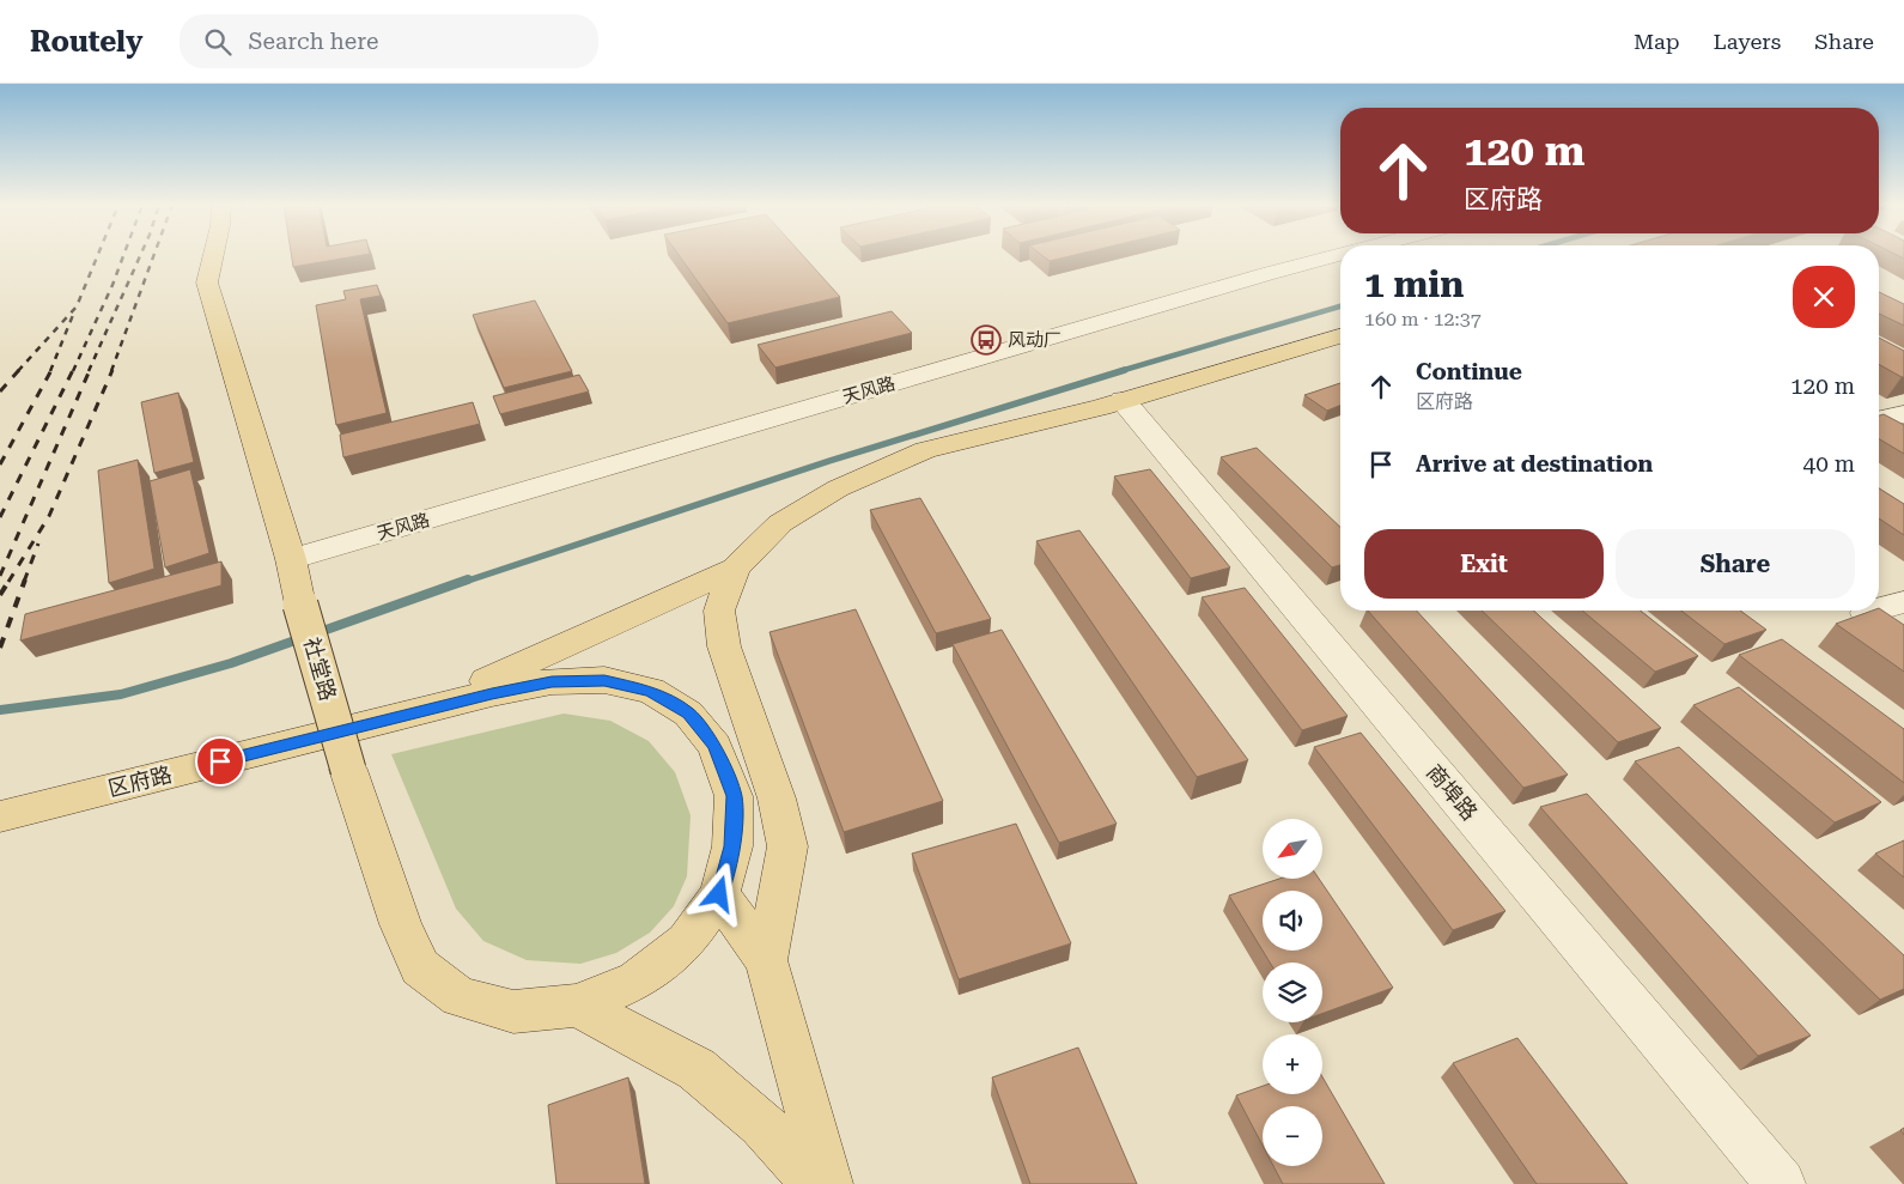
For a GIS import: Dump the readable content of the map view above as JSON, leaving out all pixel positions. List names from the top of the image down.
{
  "streets": {
    "main road": ["社堂路", "区府路"],
    "street": ["天风路", "商埠路"]
  },
  "crossings": [
    ["天风路", "社堂路"],
    ["社堂路", "区府路"]
  ],
  "places": {
    "bus stop": ["风动厂"]
  },
  "north": "bottom left",
  "page": {
    "header": "Routely",
    "search": "Search here",
    "nav": ["Map", "Layers", "Share"],
    "turn": ["120 m", "区府路"],
    "heading": ["1 min", "160 m · 12:37"],
    "list": [
      {
        "name": "Continue",
        "note": "区府路",
        "value": "120 m"
      },
      {
        "name": "Arrive at destination",
        "value": "40 m"
      }
    ],
    "buttons": ["Exit", "Share"],
    "map_buttons": ["+", "−"]
  }
}
